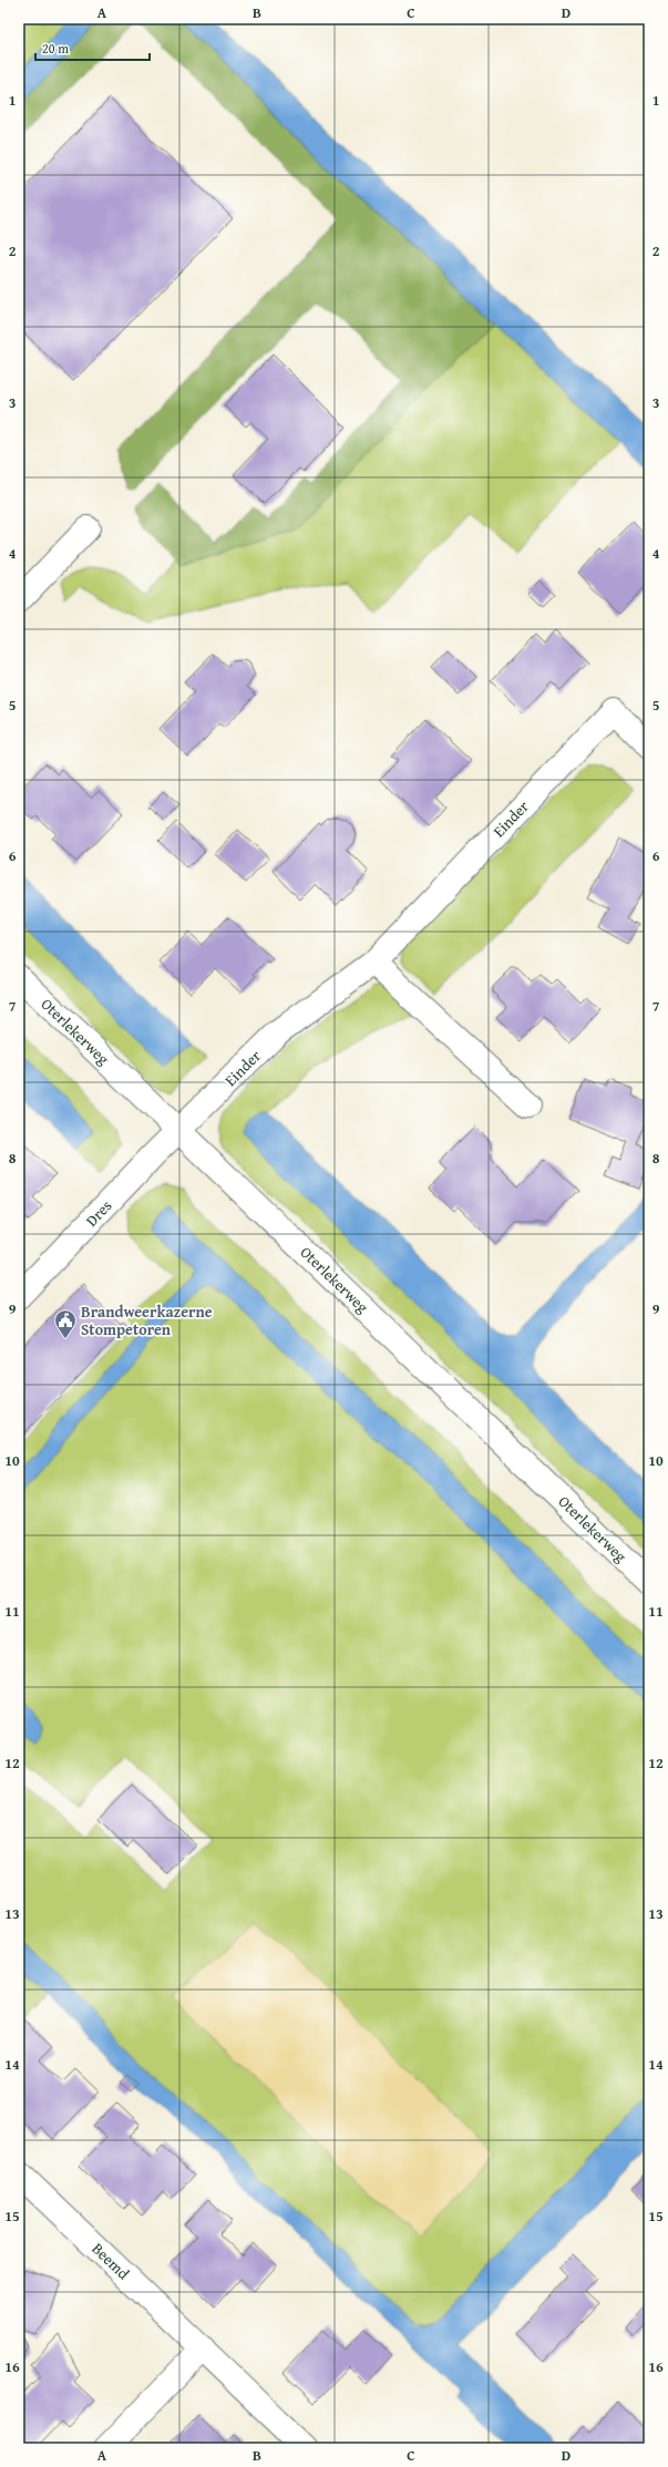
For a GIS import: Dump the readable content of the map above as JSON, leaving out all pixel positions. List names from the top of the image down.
{
  "streets": {
    "street": [
      "Einder",
      "Oterlekerweg",
      "Dres",
      "Beemd"
    ]
  },
  "crossings": [
    ["Einder", "Oterlekerweg"],
    ["Einder", "Dres"],
    ["Oterlekerweg", "Dres"]
  ],
  "places": {
    "public building": ["Brandweerkazerne Stompetoren"]
  },
  "scale_bar": "20 m",
  "grid": {
    "columns": [
      "A",
      "B",
      "C",
      "D"
    ],
    "rows": [
      "1",
      "2",
      "3",
      "4",
      "5",
      "6",
      "7",
      "8",
      "9",
      "10",
      "11",
      "12",
      "13",
      "14",
      "15",
      "16"
    ]
  }
}
